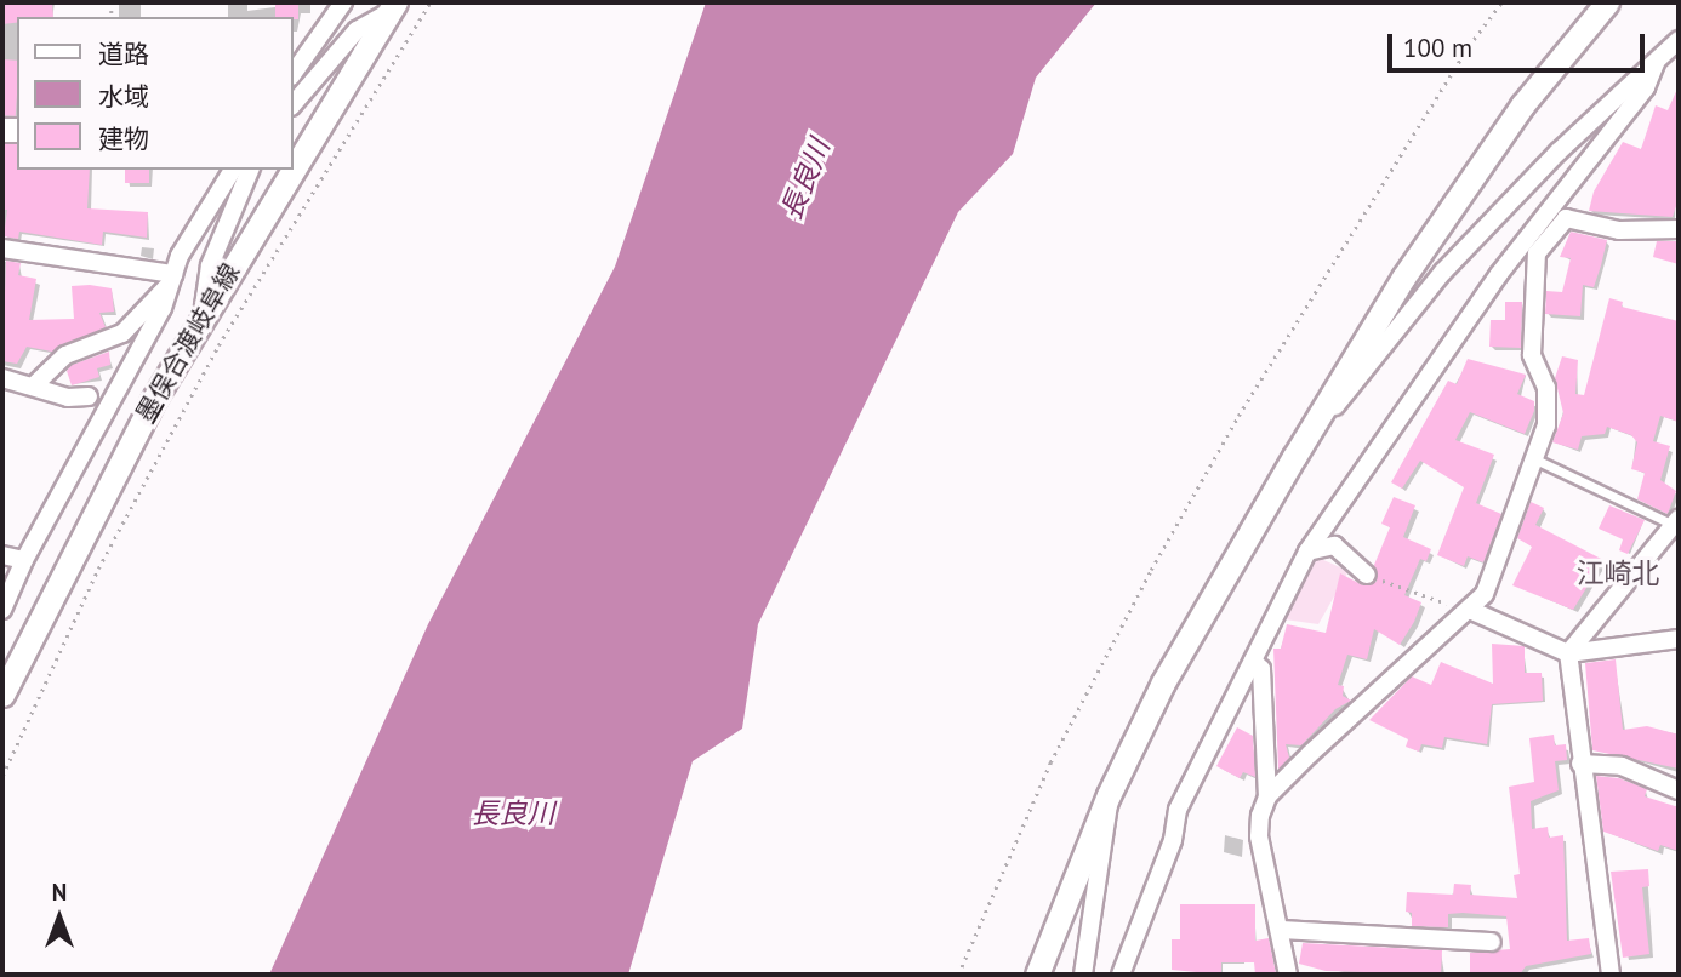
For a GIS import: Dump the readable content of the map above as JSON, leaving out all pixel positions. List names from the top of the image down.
{
  "streets": {
    "street": ["墨俣合渡岐阜線"]
  },
  "districts": ["江崎北"],
  "water": ["長良川"],
  "legend": ["道路", "水域", "建物"],
  "scale_bar": "100 m",
  "north": "top"
}
